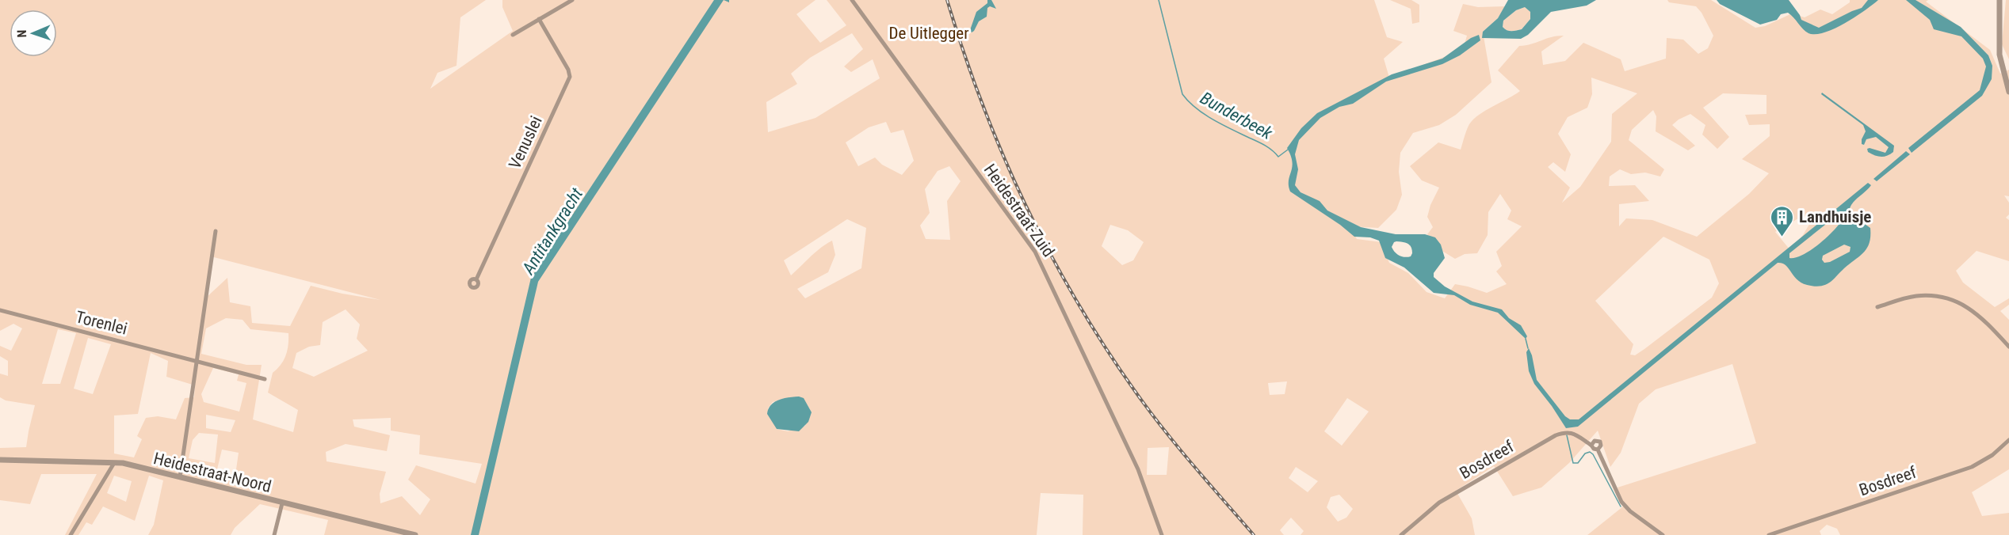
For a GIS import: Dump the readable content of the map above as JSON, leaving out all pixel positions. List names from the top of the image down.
{
  "streets": {
    "street": [
      "Venuslei",
      "Heidestraat-Zuid",
      "Torenlei",
      "Bosdreef",
      "Heidestraat-Noord"
    ]
  },
  "water": ["Bunderbeek", "Antitankgracht"],
  "parks": ["De Uitlegger"],
  "places": {
    "building": ["Landhuisje"]
  },
  "north": "left"
}
